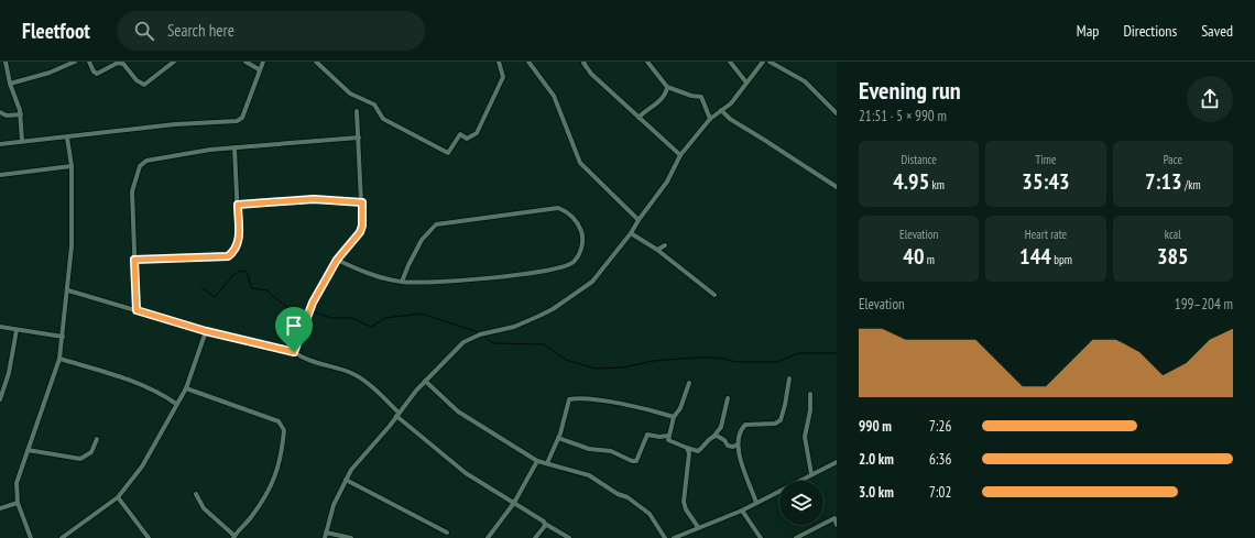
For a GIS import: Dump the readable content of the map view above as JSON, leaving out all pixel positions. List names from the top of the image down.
{
  "page": {
    "header": "Fleetfoot",
    "search": "Search here",
    "nav": ["Map", "Directions", "Saved"],
    "heading": ["Evening run", "21:51 · 5 × 990 m"],
    "stats": [
      ["Distance", "4.95 km"],
      ["Time", "35:43"],
      ["Pace", "7:13 /km"],
      ["Elevation", "40 m"],
      ["Heart rate", "144 bpm"],
      ["kcal", "385"]
    ],
    "chart": ["Elevation", "199–204 m"],
    "list": [
      {
        "name": "990 m",
        "note": "7:26"
      },
      {
        "name": "2.0 km",
        "note": "6:36"
      },
      {
        "name": "3.0 km",
        "note": "7:02"
      }
    ]
  }
}
